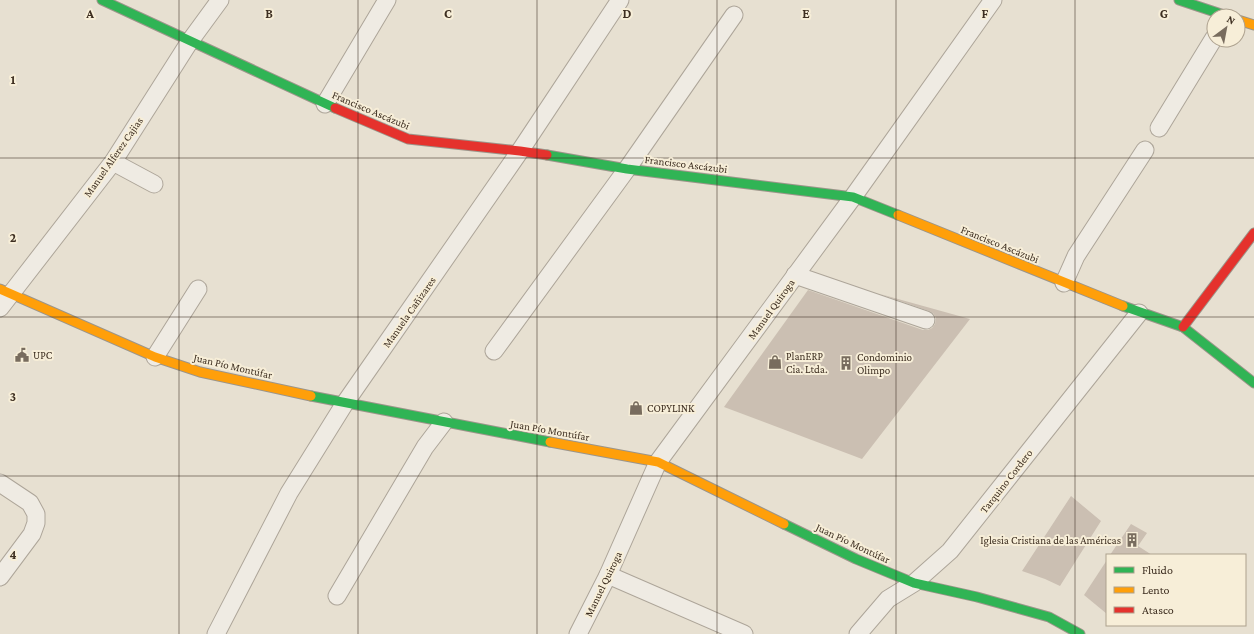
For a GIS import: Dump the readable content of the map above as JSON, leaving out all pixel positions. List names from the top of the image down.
{
  "streets": {
    "street": [
      "Francisco Ascázubi",
      "Manuel Alferez Cajias",
      "Manuel Quiroga",
      "Manuela Cañizares",
      "Juan Pío Montúfar",
      "Tarquino Cordero"
    ]
  },
  "crossings": [
    ["Francisco Ascázubi", "Manuel Alferez Cajias"],
    ["Francisco Ascázubi", "Manuel Quiroga"],
    ["Francisco Ascázubi", "Manuela Cañizares"],
    ["Francisco Ascázubi", "Tarquino Cordero"],
    ["Manuel Alferez Cajias", "Juan Pío Montúfar"],
    ["Manuel Quiroga", "Juan Pío Montúfar"],
    ["Manuela Cañizares", "Juan Pío Montúfar"],
    ["Juan Pío Montúfar", "Tarquino Cordero"]
  ],
  "places": {
    "public building": ["UPC"],
    "shop": ["PlanERP Cia. Ltda.", "COPYLINK"],
    "building": ["Condominio Olimpo", "Iglesia Cristiana de las Américas"]
  },
  "legend": ["Fluido", "Lento", "Atasco"],
  "north": "top right",
  "grid": {
    "columns": [
      "A",
      "B",
      "C",
      "D",
      "E",
      "F",
      "G"
    ],
    "rows": [
      "1",
      "2",
      "3",
      "4"
    ]
  }
}
